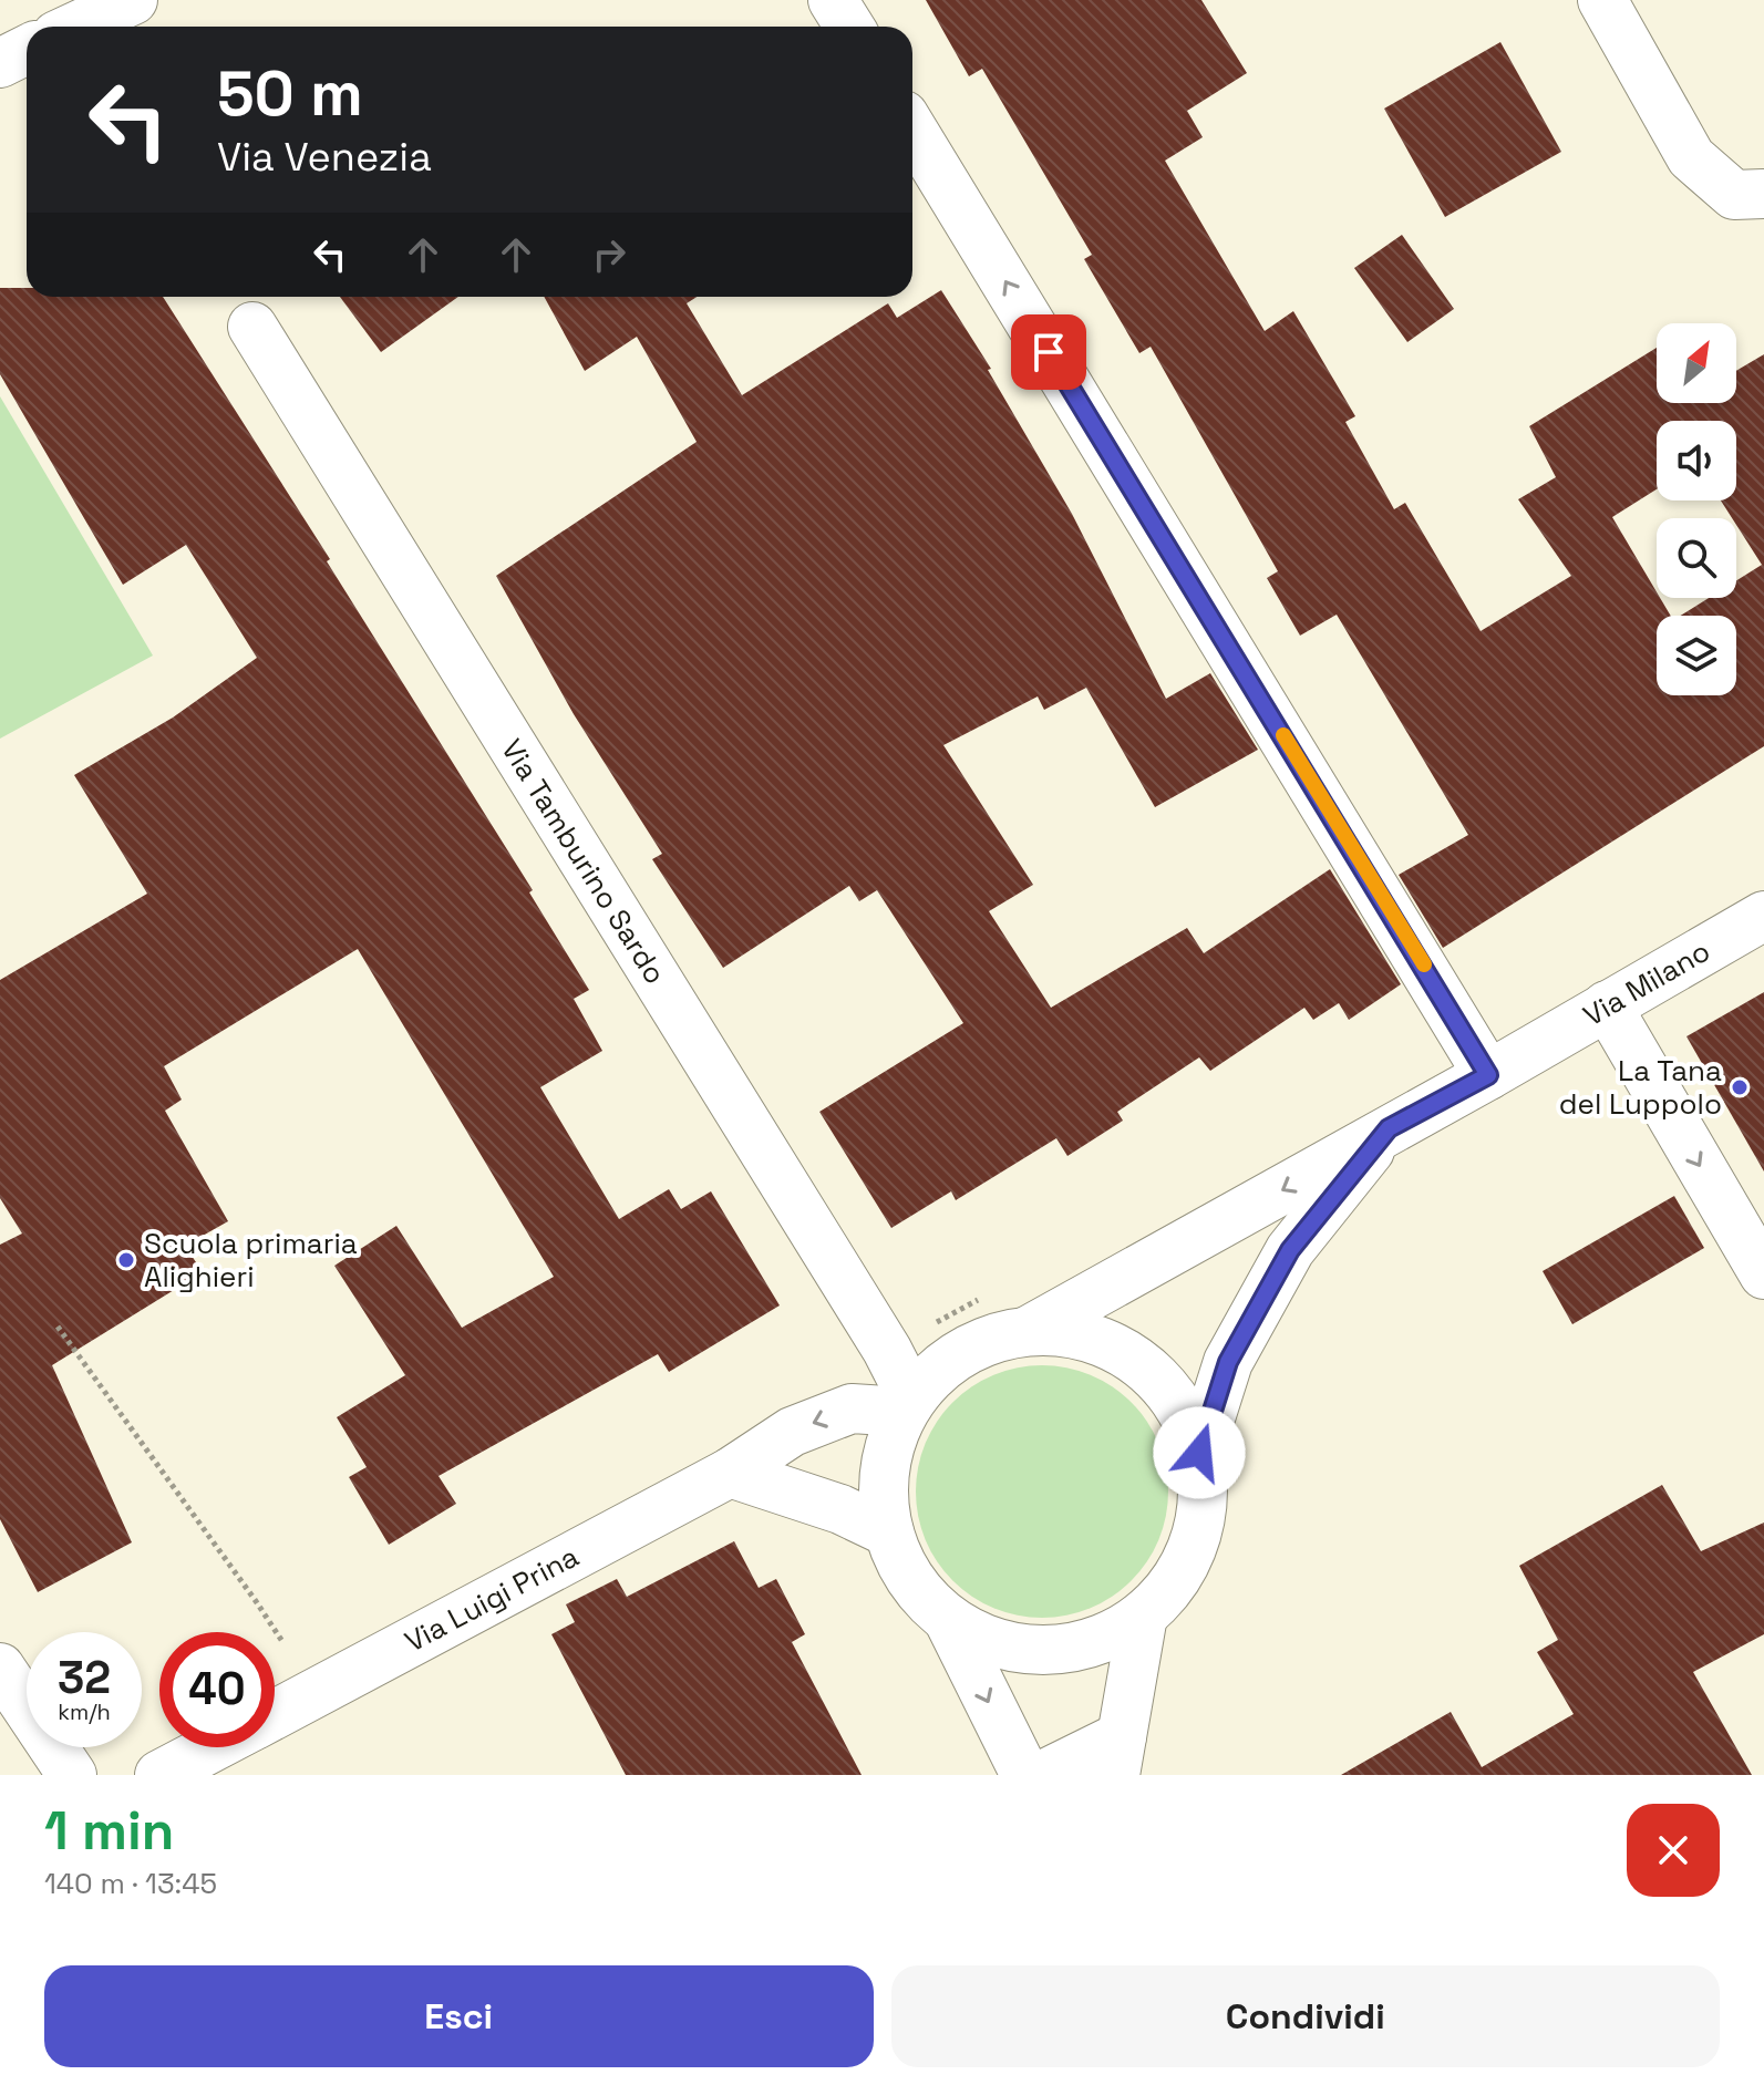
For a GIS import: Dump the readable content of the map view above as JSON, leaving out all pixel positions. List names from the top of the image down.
{
  "streets": {
    "street": ["Via Tamburino Sardo", "Via Milano", "Via Luigi Prina"]
  },
  "crossings": [
    ["Via Tamburino Sardo", "Via Luigi Prina"]
  ],
  "places": ["La Tana del Luppolo", "Scuola primaria Alighieri"],
  "north": "top right",
  "page": {
    "turn": ["50 m", "Via Venezia"],
    "speed": "32 km/h",
    "limit": "40",
    "heading": ["1 min", "140 m · 13:45"],
    "buttons": ["Esci", "Condividi"]
  }
}
